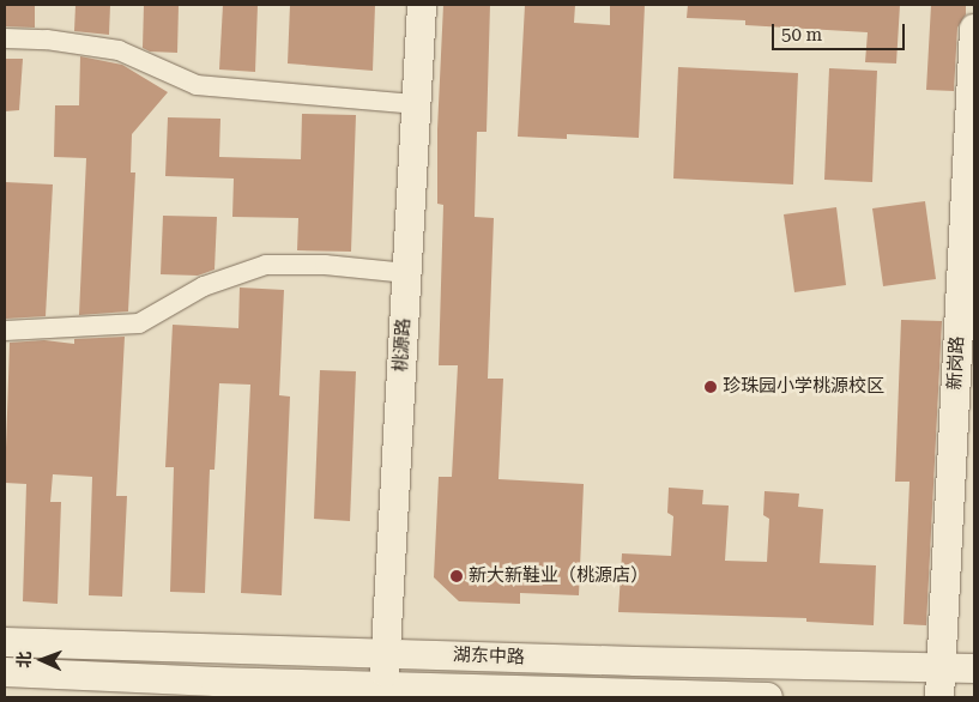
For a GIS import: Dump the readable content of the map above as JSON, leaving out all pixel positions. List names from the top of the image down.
{
  "streets": {
    "main road": ["桃源路", "新岗路", "湖东中路"]
  },
  "crossings": [
    ["桃源路", "湖东中路"],
    ["新岗路", "湖东中路"]
  ],
  "places": ["珍珠园小学桃源校区", "新大新鞋业（桃源店）"],
  "scale_bar": "50 m",
  "north": "left"
}
